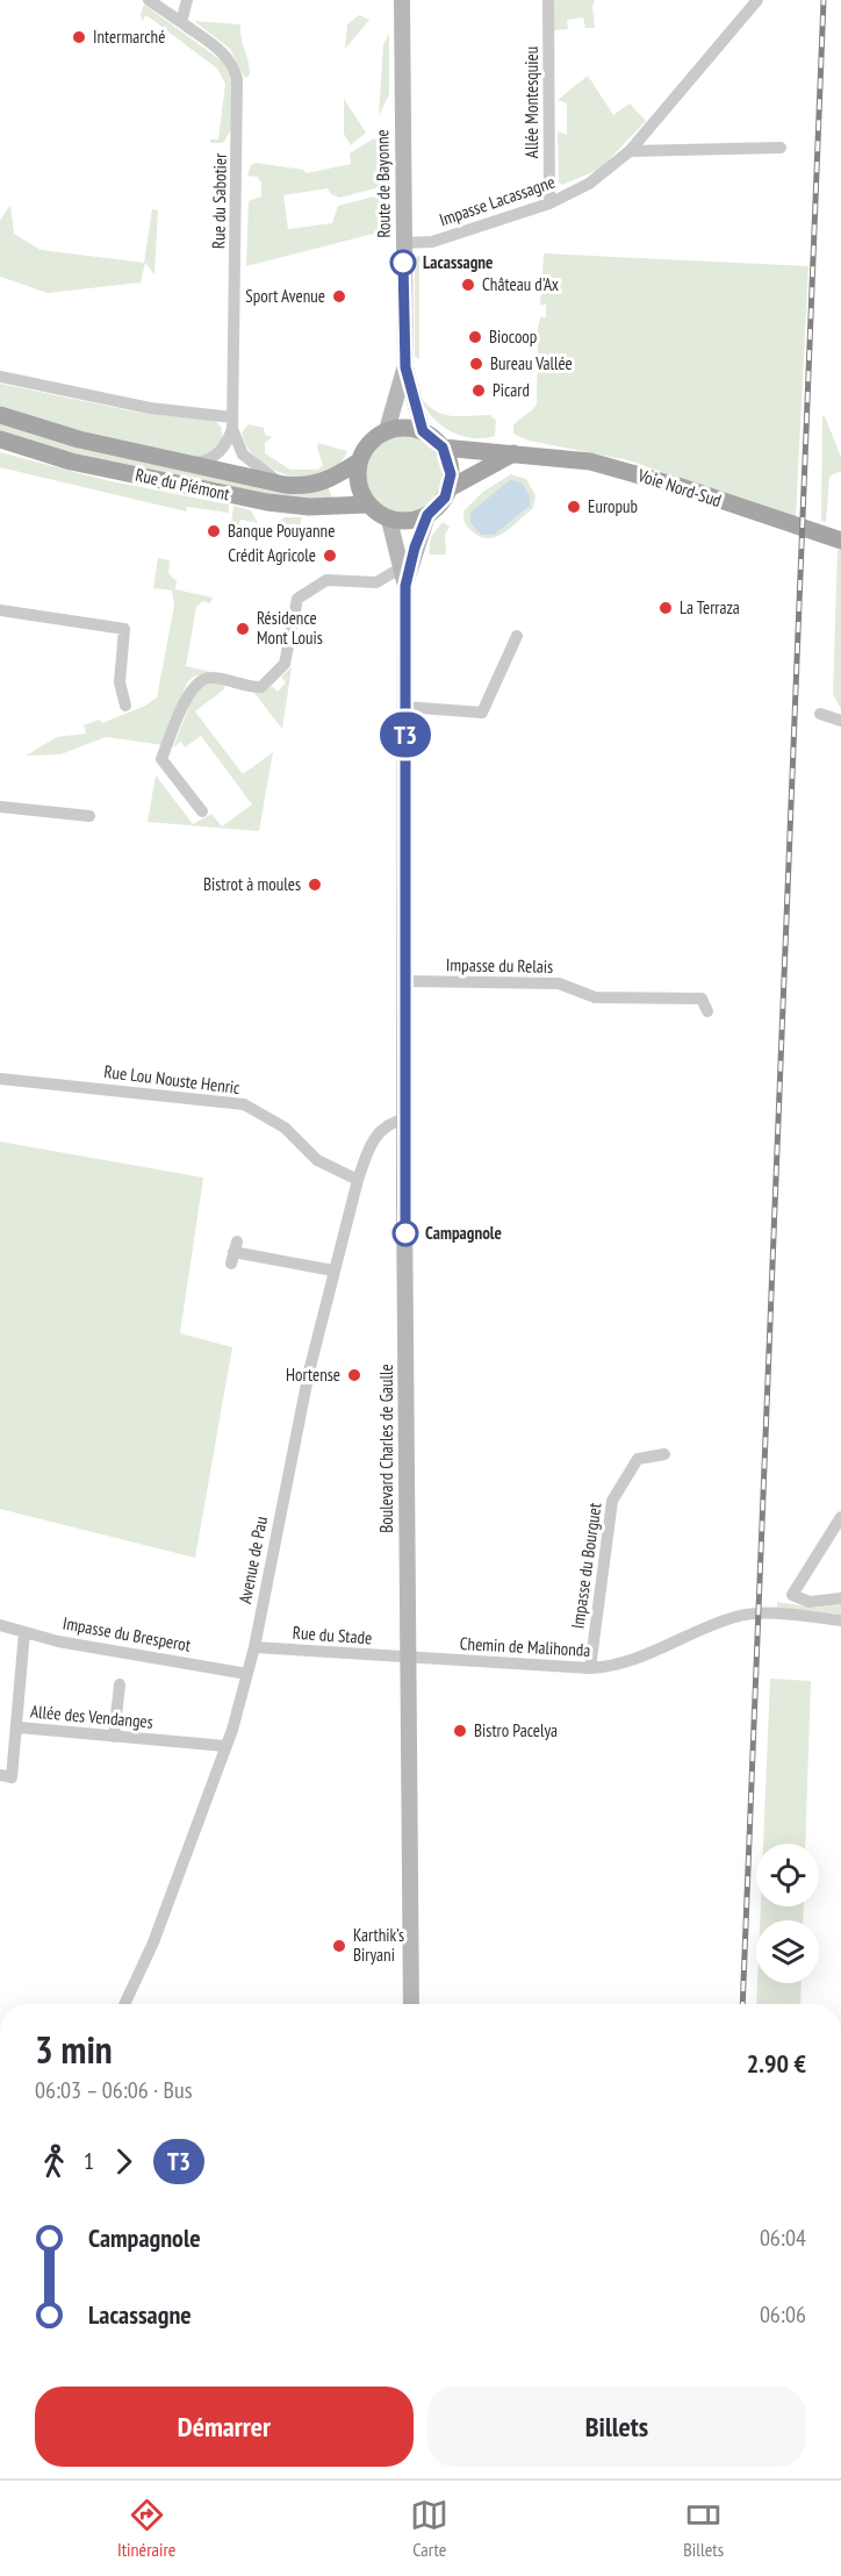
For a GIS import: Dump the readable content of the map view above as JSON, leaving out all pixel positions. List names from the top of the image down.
{
  "streets": {
    "main road": [
      "Route de Bayonne",
      "Rue du Piémont",
      "Voie Nord-Sud",
      "Boulevard Charles de Gaulle"
    ],
    "street": [
      "Allée Montesquieu",
      "Rue du Sabotier",
      "Impasse Lacassagne",
      "Impasse du Relais",
      "Rue Lou Nouste Henric",
      "Avenue de Pau",
      "Impasse du Bourguet",
      "Impasse du Bresperot",
      "Rue du Stade",
      "Chemin de Malihonda",
      "Allée des Vendanges"
    ]
  },
  "crossings": [
    ["Allée Montesquieu", "Impasse Lacassagne"],
    ["Route de Bayonne", "Impasse Lacassagne"],
    ["Route de Bayonne", "Rue du Piémont"],
    ["Route de Bayonne", "Voie Nord-Sud"],
    ["Rue du Sabotier", "Rue du Piémont"],
    ["Rue du Piémont", "Voie Nord-Sud"],
    ["Impasse du Relais", "Boulevard Charles de Gaulle"],
    ["Rue Lou Nouste Henric", "Avenue de Pau"],
    ["Boulevard Charles de Gaulle", "Avenue de Pau"],
    ["Boulevard Charles de Gaulle", "Rue du Stade"],
    ["Boulevard Charles de Gaulle", "Chemin de Malihonda"],
    ["Avenue de Pau", "Impasse du Bresperot"],
    ["Avenue de Pau", "Rue du Stade"],
    ["Avenue de Pau", "Allée des Vendanges"],
    ["Impasse du Bourguet", "Chemin de Malihonda"],
    ["Rue du Stade", "Chemin de Malihonda"]
  ],
  "places": [
    "Intermarché",
    "Lacassagne",
    "Château d'Ax",
    "Sport Avenue",
    "Biocoop",
    "Bureau Vallée",
    "Picard",
    "Europub",
    "Banque Pouyanne",
    "Crédit Agricole",
    "La Terraza",
    "Résidence Mont Louis",
    "Bistrot à moules",
    "Campagnole",
    "Hortense",
    "Bistro Pacelya",
    "Karthik’s Biryani"
  ],
  "lines": ["bus line T3"],
  "page": {
    "on_map": "T3",
    "heading": ["3 min", "06:03 – 06:06 · Bus", "2.90 €"],
    "legs": ["1", "T3"],
    "list": [
      {
        "name": "Campagnole",
        "value": "06:04"
      },
      {
        "name": "Lacassagne",
        "value": "06:06"
      }
    ],
    "buttons": ["Démarrer", "Billets"],
    "tabs": ["Itinéraire", "Carte", "Billets"]
  }
}
